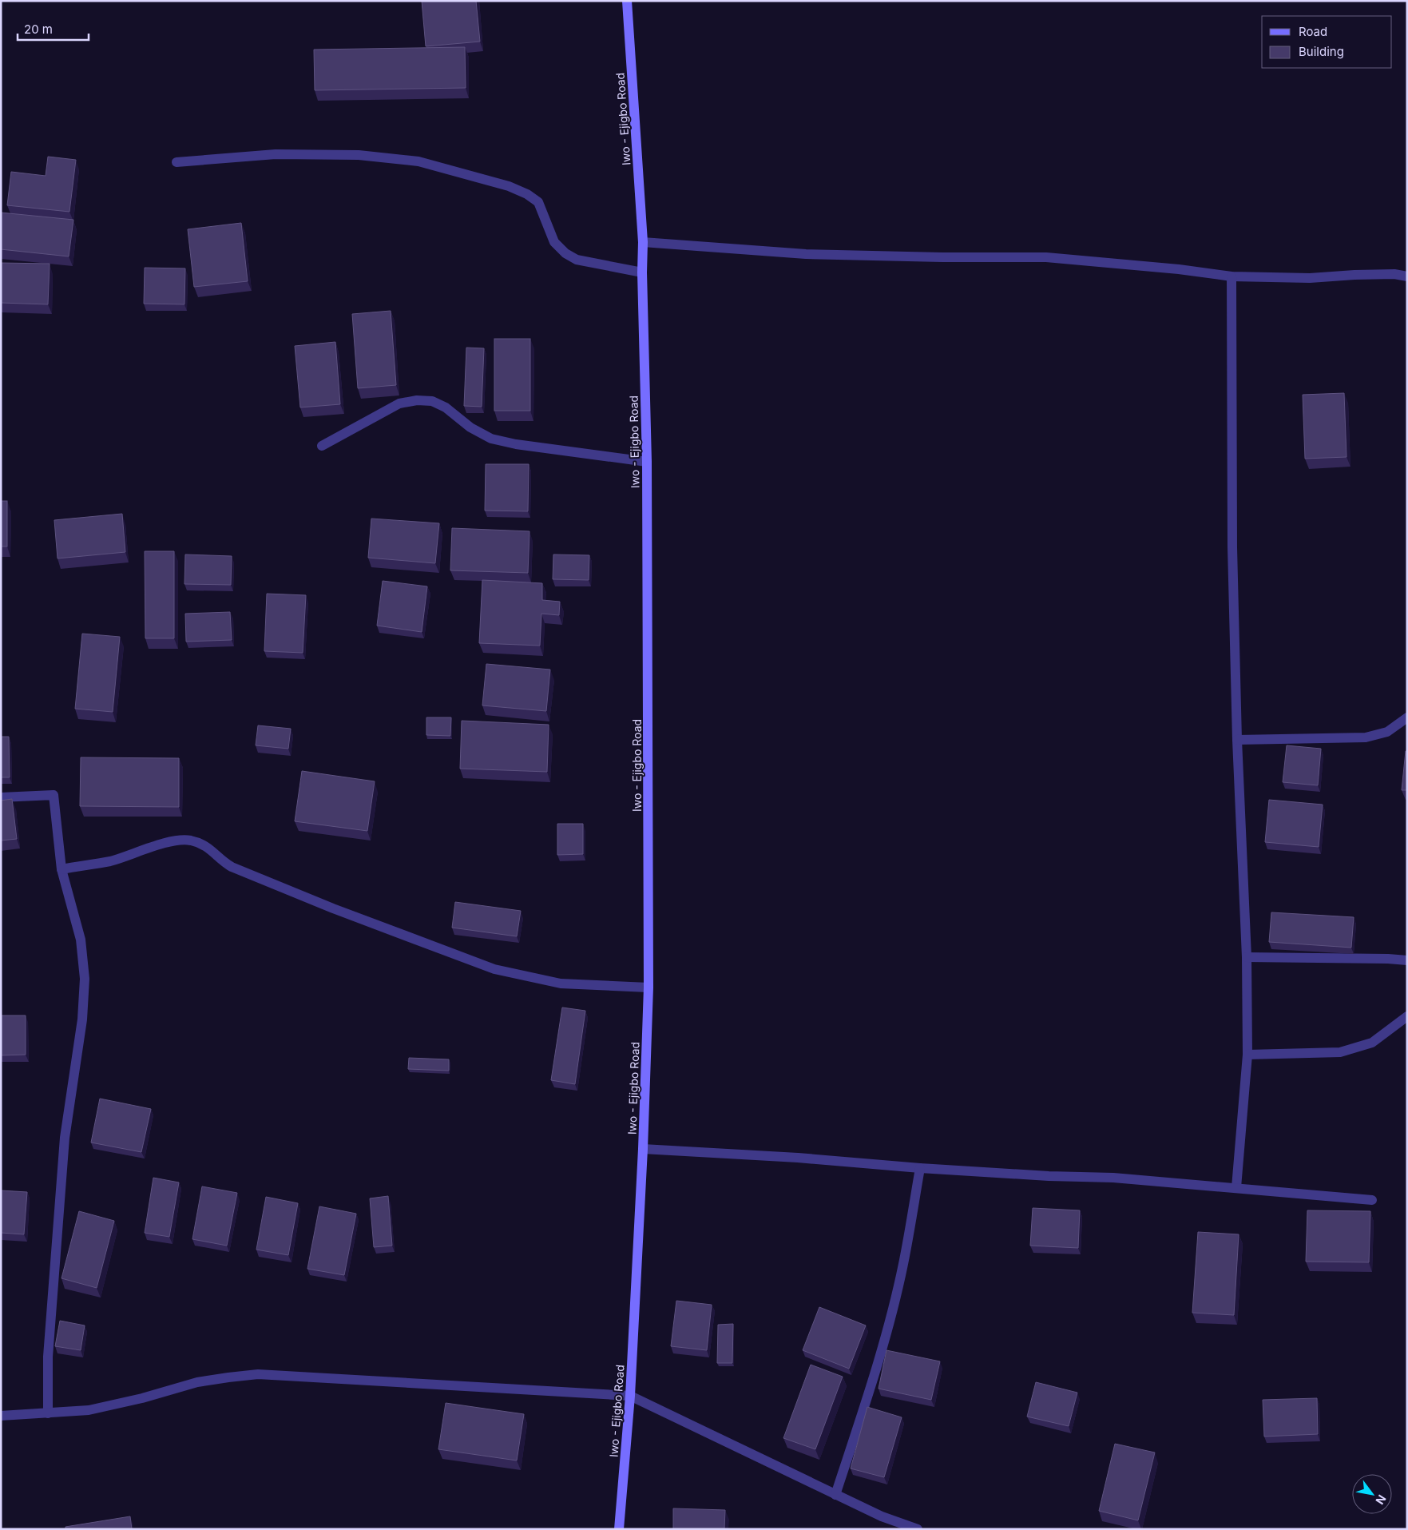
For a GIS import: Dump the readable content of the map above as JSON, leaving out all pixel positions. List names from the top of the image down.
{
  "streets": {
    "main road": ["Iwo - Ejigbo Road"]
  },
  "legend": ["Road", "Building"],
  "scale_bar": "20 m",
  "north": "bottom right"
}
